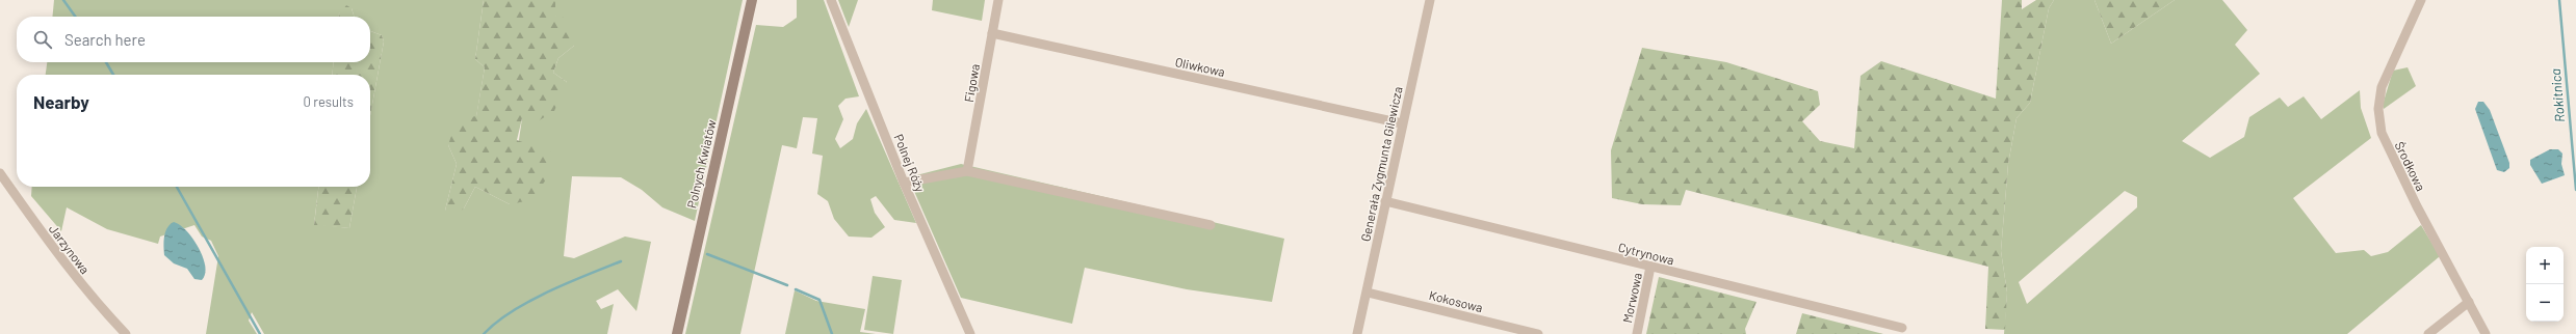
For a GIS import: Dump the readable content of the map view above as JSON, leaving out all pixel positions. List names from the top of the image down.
{
  "streets": {
    "street": [
      "Oliwkowa",
      "Figowa",
      "Polnej Róży",
      "Polnych Kwiatów",
      "Generała Zygmunta Gilewicza",
      "Środkowa",
      "Jarzynowa",
      "Cytrynowa",
      "Morwowa",
      "Kokosowa"
    ]
  },
  "crossings": [
    ["Oliwkowa", "Figowa"],
    ["Oliwkowa", "Generała Zygmunta Gilewicza"],
    ["Generała Zygmunta Gilewicza", "Cytrynowa"],
    ["Generała Zygmunta Gilewicza", "Kokosowa"],
    ["Cytrynowa", "Morwowa"]
  ],
  "water": ["Rokitnica"],
  "page": {
    "search": "Search here",
    "heading": ["Nearby", "0 results"],
    "map_buttons": ["+", "−"]
  }
}
